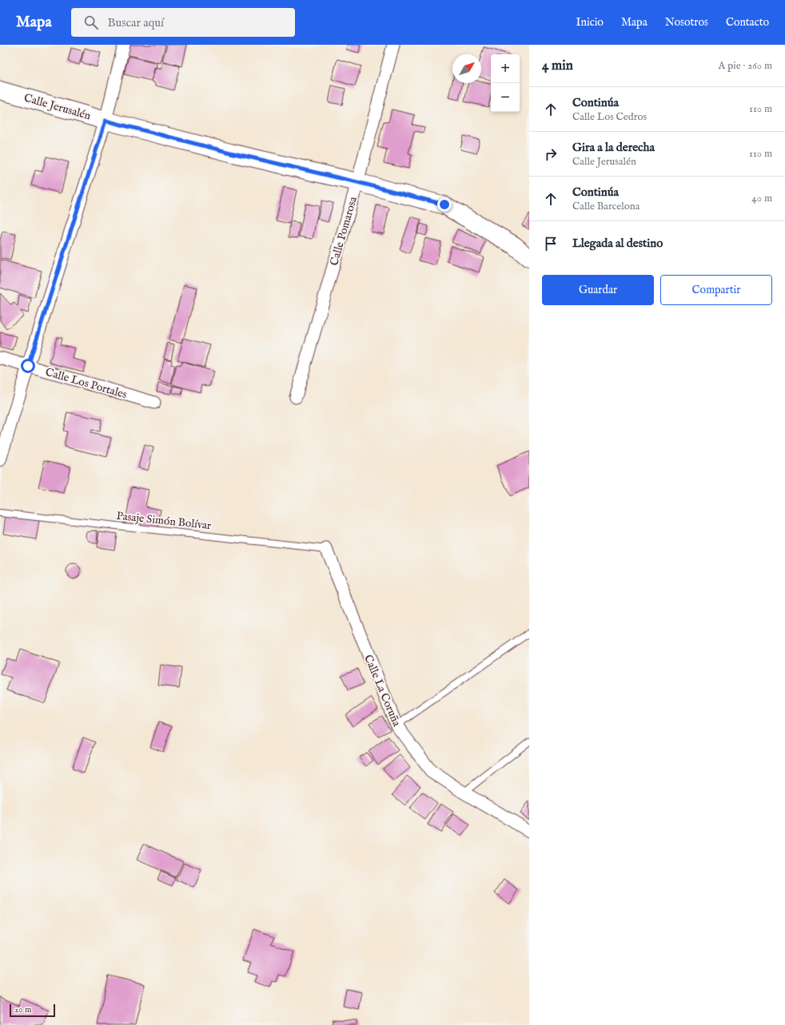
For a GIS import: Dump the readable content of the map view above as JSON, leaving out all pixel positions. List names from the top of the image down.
{
  "streets": {
    "street": [
      "Calle Jerusalén",
      "Calle Pomarosa",
      "Calle Los Portales",
      "Calle La Coruña"
    ],
    "lane": ["Pasaje Simón Bolívar"]
  },
  "crossings": [
    ["Calle Jerusalén", "Calle Pomarosa"],
    ["Pasaje Simón Bolívar", "Calle La Coruña"]
  ],
  "scale_bar": "20 m",
  "north": "top right",
  "page": {
    "header": "Mapa",
    "search": "Buscar aquí",
    "nav": [
      "Inicio",
      "Mapa",
      "Nosotros",
      "Contacto"
    ],
    "heading": ["4 min", "A pie · 260 m"],
    "map_buttons": ["+", "−"],
    "list": [
      ["Continúa", "Calle Los Cedros", "110 m"],
      ["Gira a la derecha", "Calle Jerusalén", "110 m"],
      ["Continúa", "Calle Barcelona", "40 m"],
      "Llegada al destino"
    ],
    "buttons": ["Guardar", "Compartir"],
    "scale": "20 m"
  }
}
